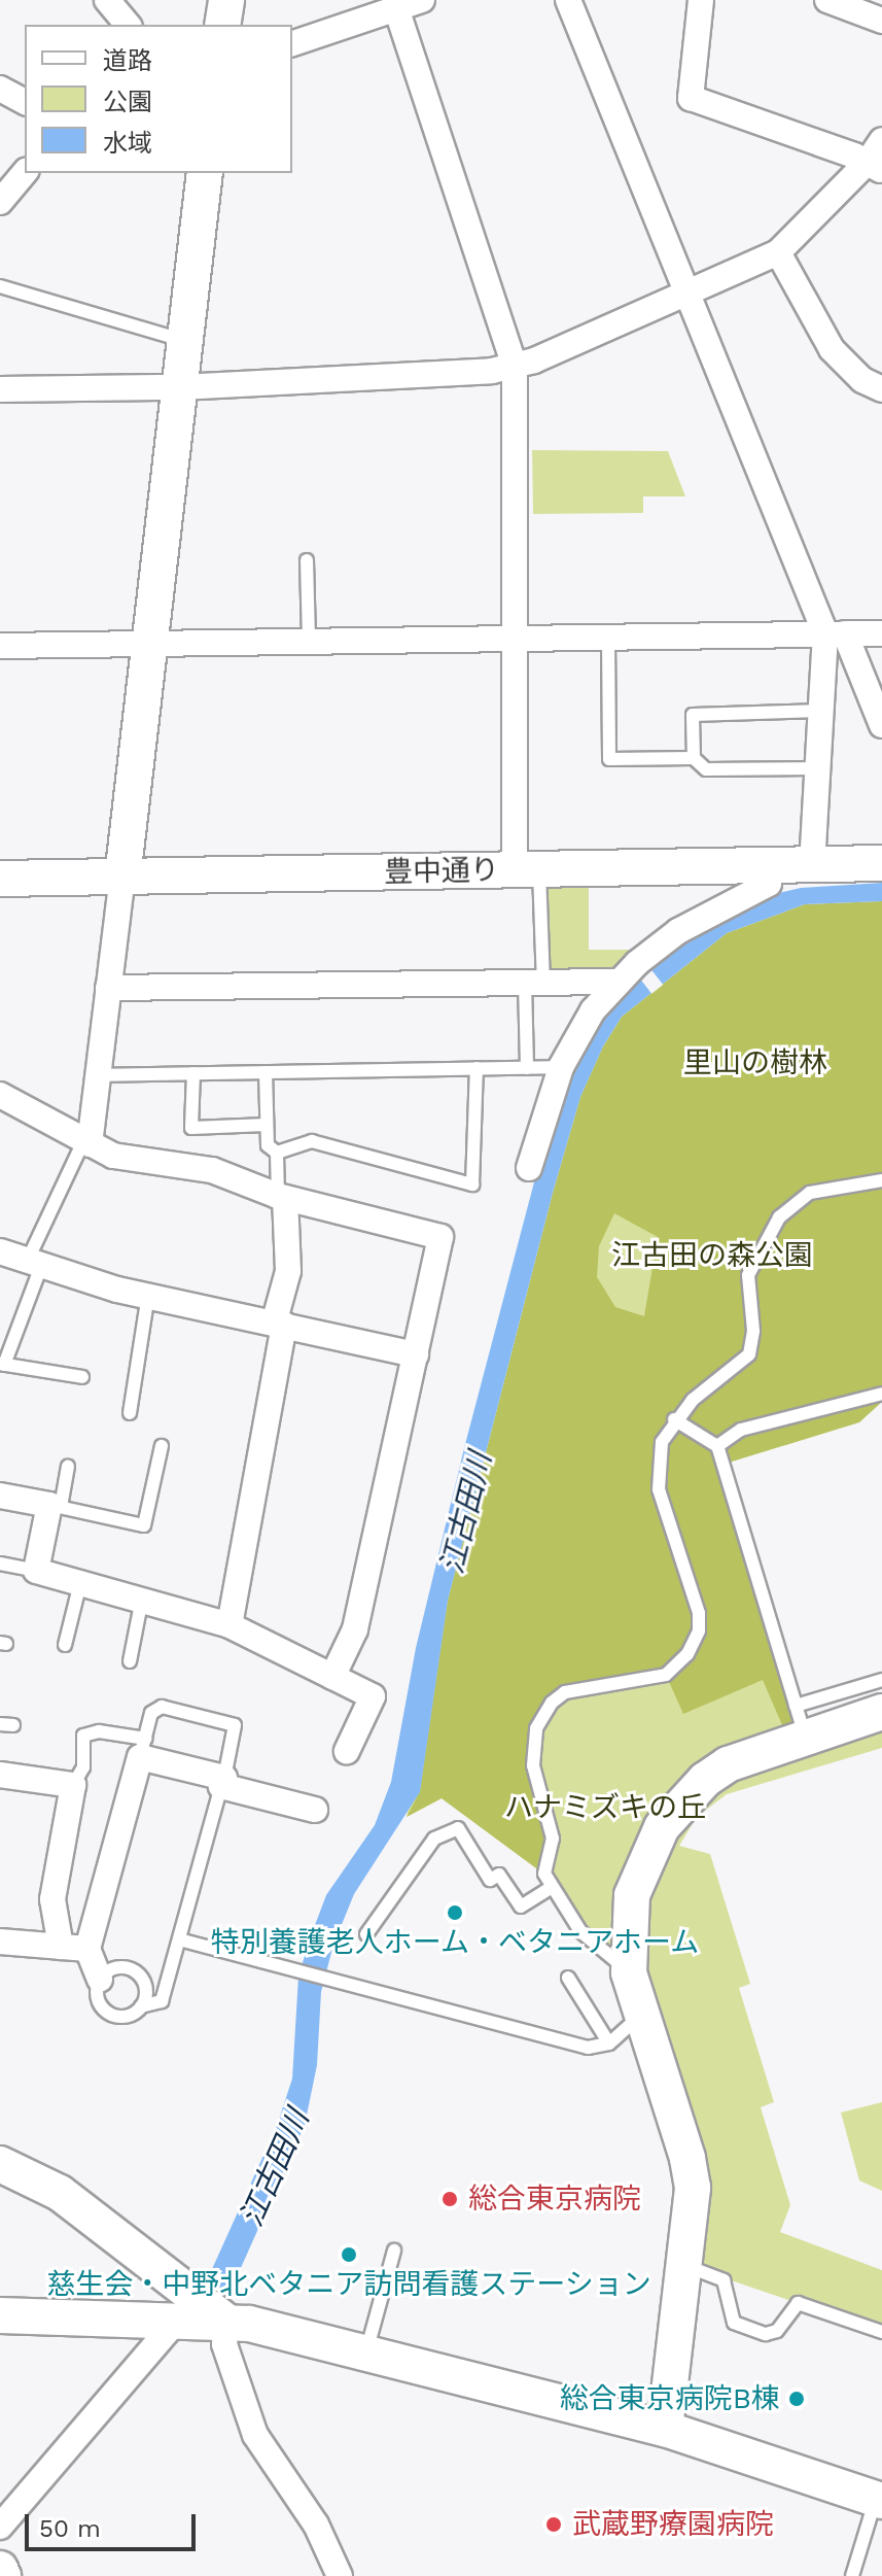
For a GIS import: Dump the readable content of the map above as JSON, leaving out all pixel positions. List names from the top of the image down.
{
  "streets": {
    "street": ["豊中通り"]
  },
  "water": ["江古田川"],
  "parks": ["里山の樹林", "江古田の森公園", "ハナミズキの丘"],
  "places": [
    "特別養護老人ホーム・ベタニアホーム",
    "総合東京病院",
    "慈生会・中野北ベタニア訪問看護ステーション",
    "総合東京病院B棟",
    "武蔵野療園病院"
  ],
  "legend": ["道路", "公園", "水域"],
  "scale_bar": "50 m"
}
